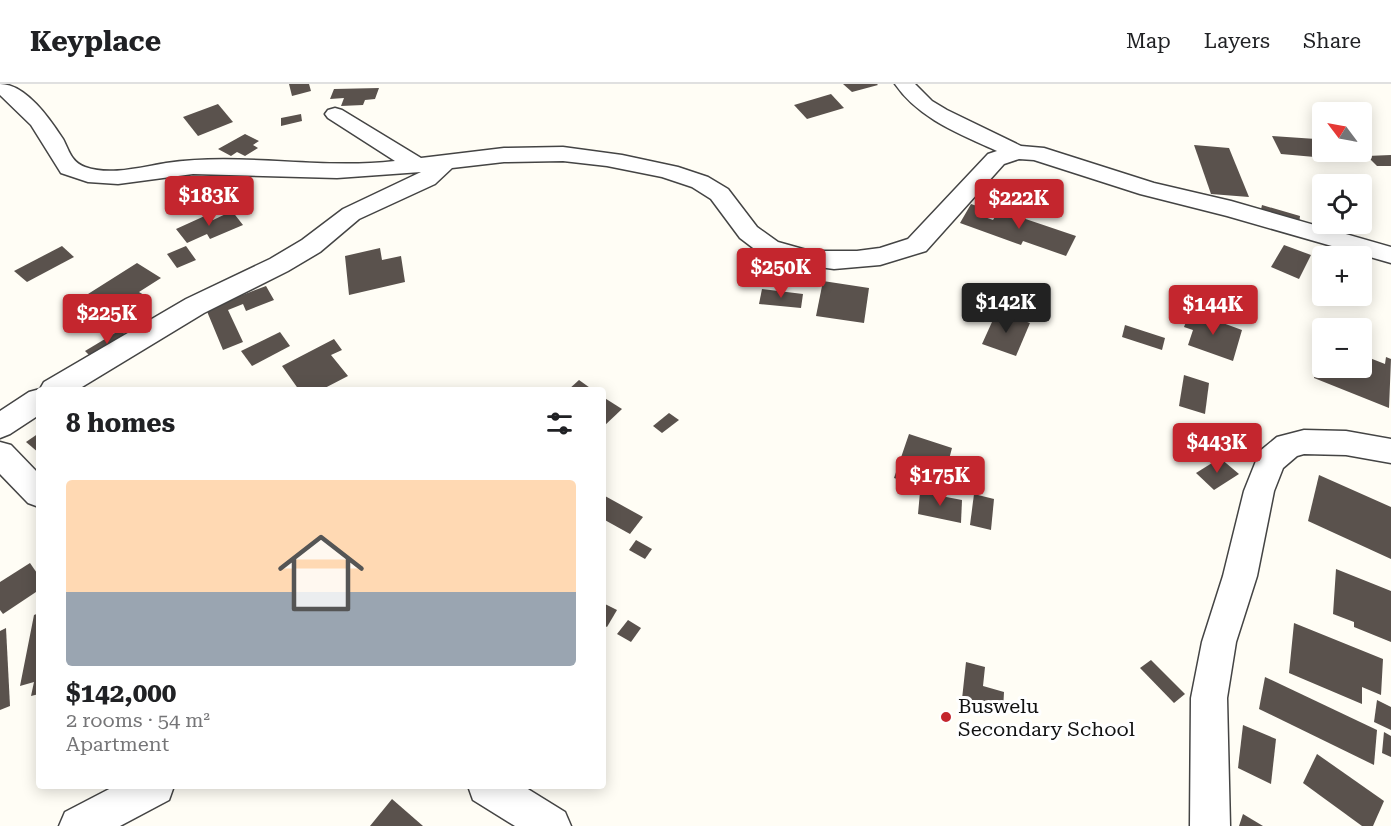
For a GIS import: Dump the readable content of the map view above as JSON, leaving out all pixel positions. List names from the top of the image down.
{
  "places": ["Buswelu Secondary School"],
  "north": "top left",
  "page": {
    "header": "Keyplace",
    "nav": ["Map", "Layers", "Share"],
    "map_buttons": ["+", "−"],
    "price": [
      "$183K",
      "$222K",
      "$250K",
      "$142K",
      "$144K",
      "$225K",
      "$443K",
      "$175K"
    ],
    "heading": "8 homes",
    "list": [
      {
        "name": "$142,000",
        "note": "2 rooms · 54 m² · Apartment"
      }
    ]
  }
}
